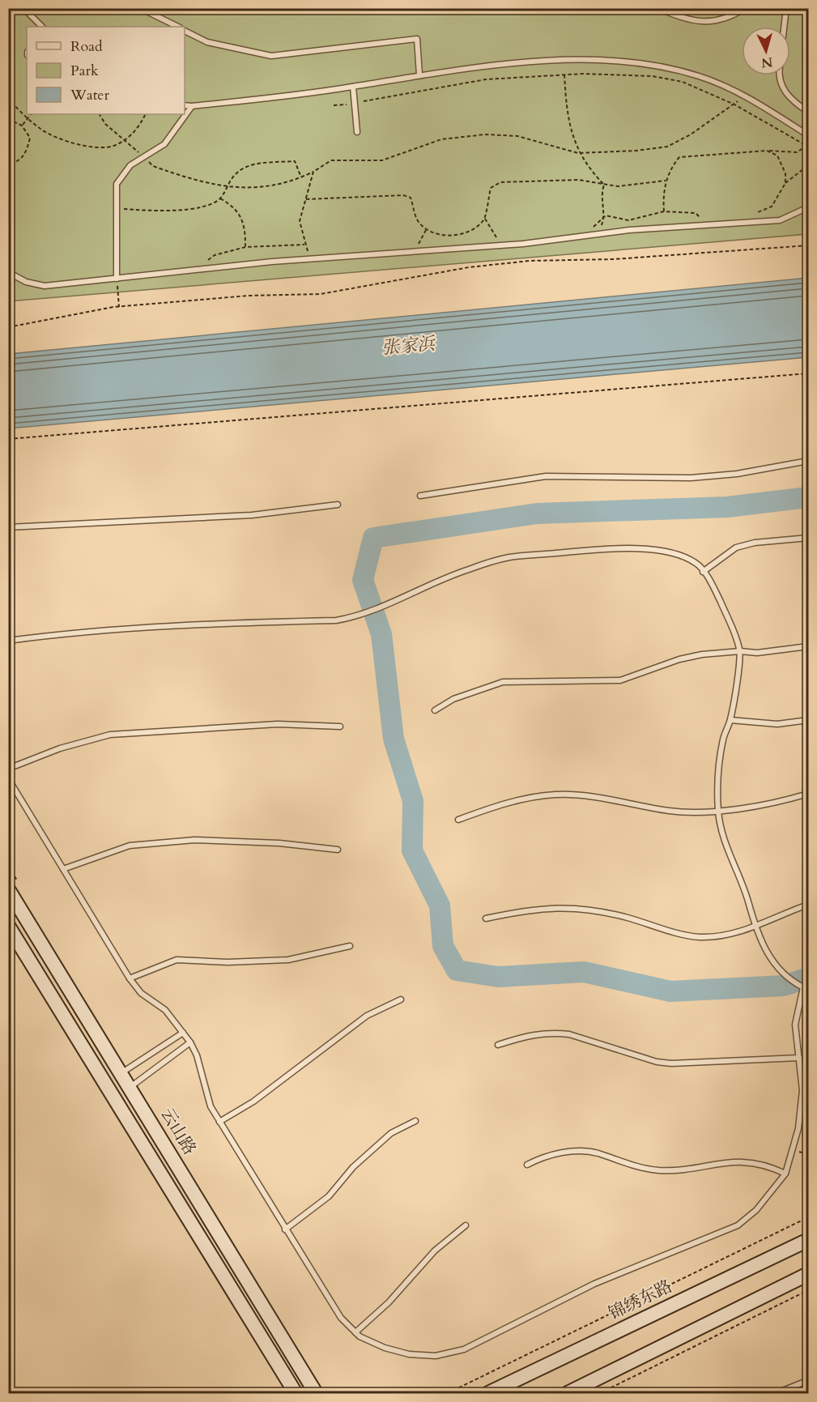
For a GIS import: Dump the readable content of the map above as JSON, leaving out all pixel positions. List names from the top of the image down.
{
  "streets": {
    "main road": ["云山路", "锦绣东路"]
  },
  "water": ["张家浜"],
  "legend": ["Road", "Park", "Water"],
  "north": "bottom"
}
